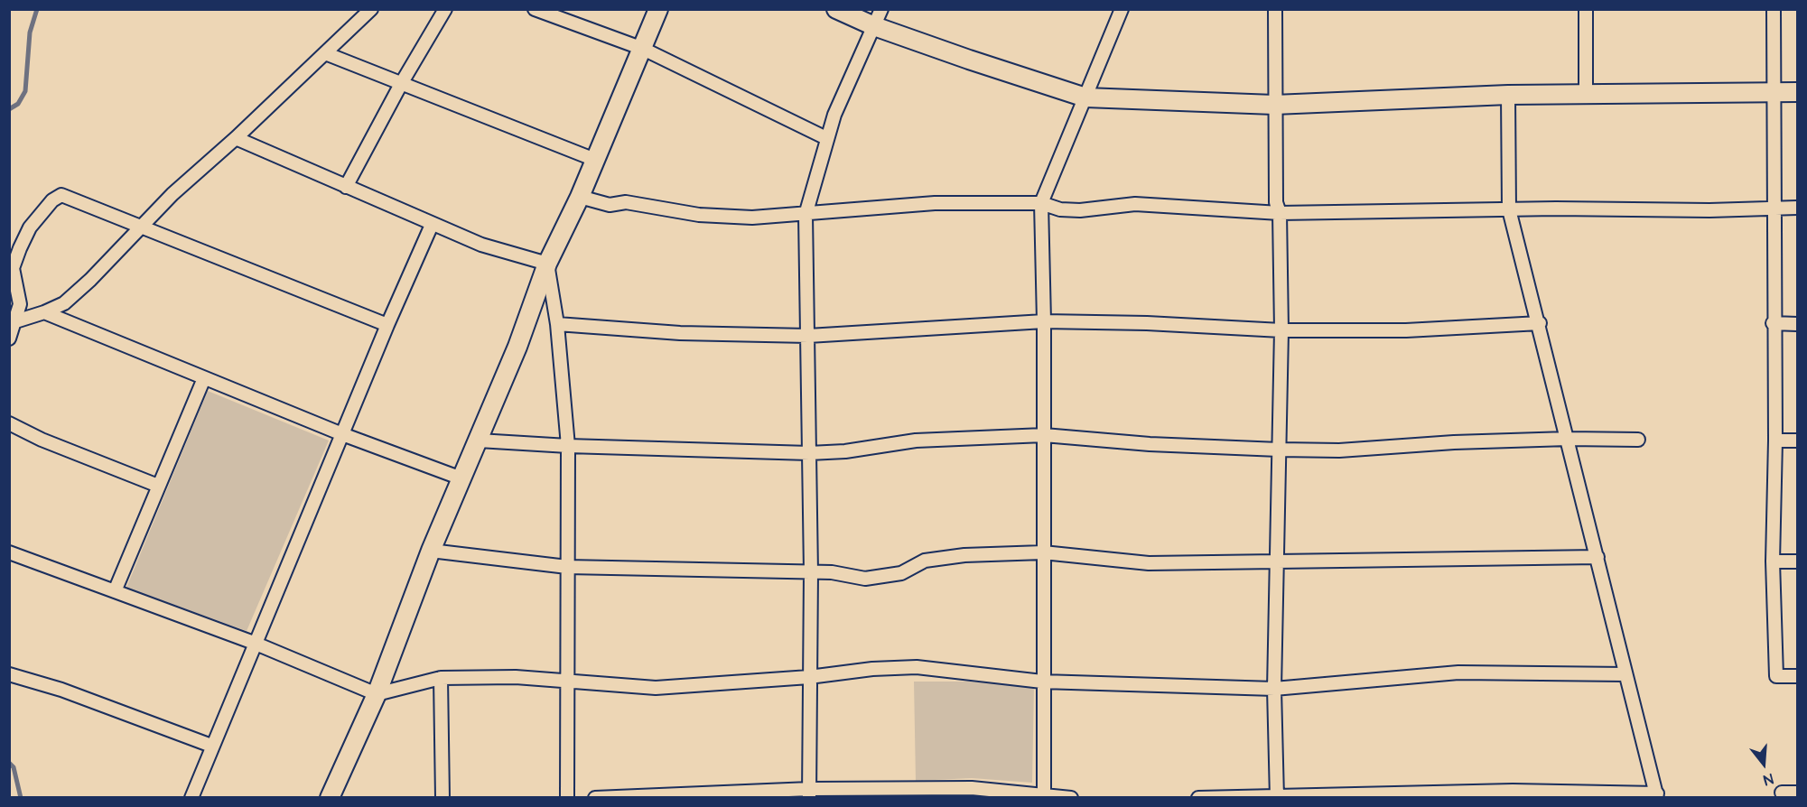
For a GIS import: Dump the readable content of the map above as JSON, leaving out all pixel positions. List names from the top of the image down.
{
  "north": "bottom"
}
